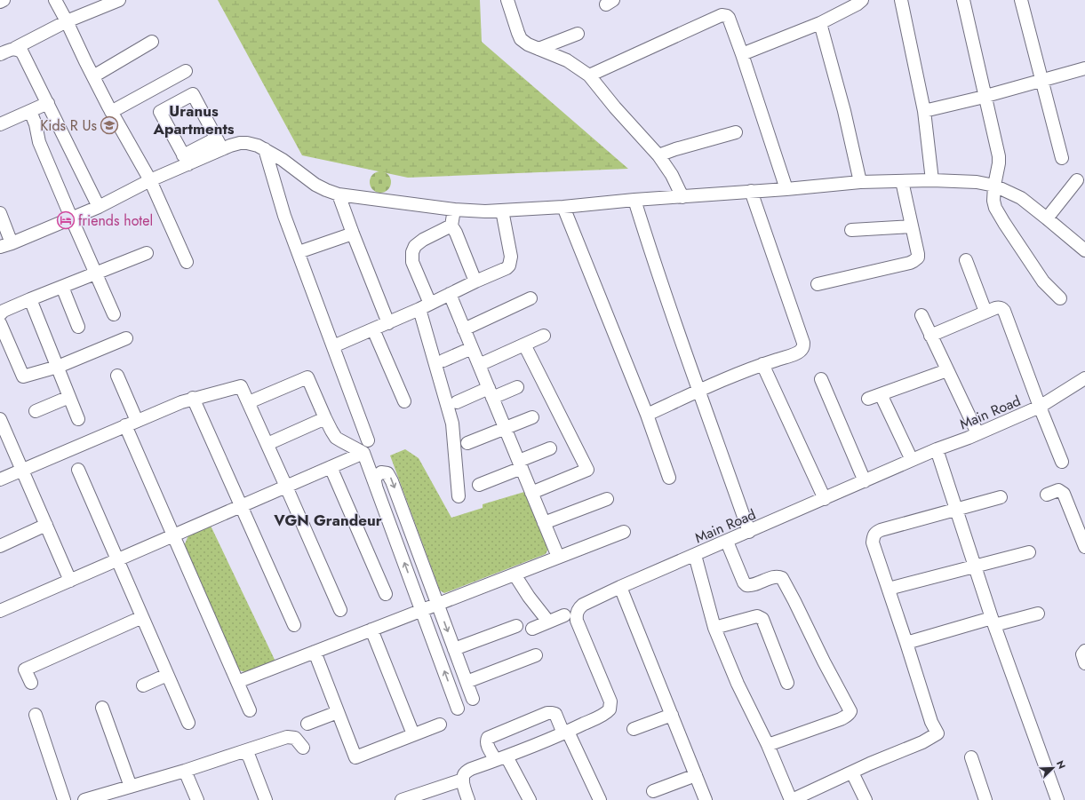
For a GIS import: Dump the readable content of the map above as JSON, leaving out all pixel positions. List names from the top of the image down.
{
  "streets": {
    "street": ["Main Road"]
  },
  "districts": ["Uranus Apartments", "VGN Grandeur"],
  "places": {
    "school or university": ["Kids R Us"],
    "hotel": ["friends hotel"]
  },
  "north": "top right"
}
